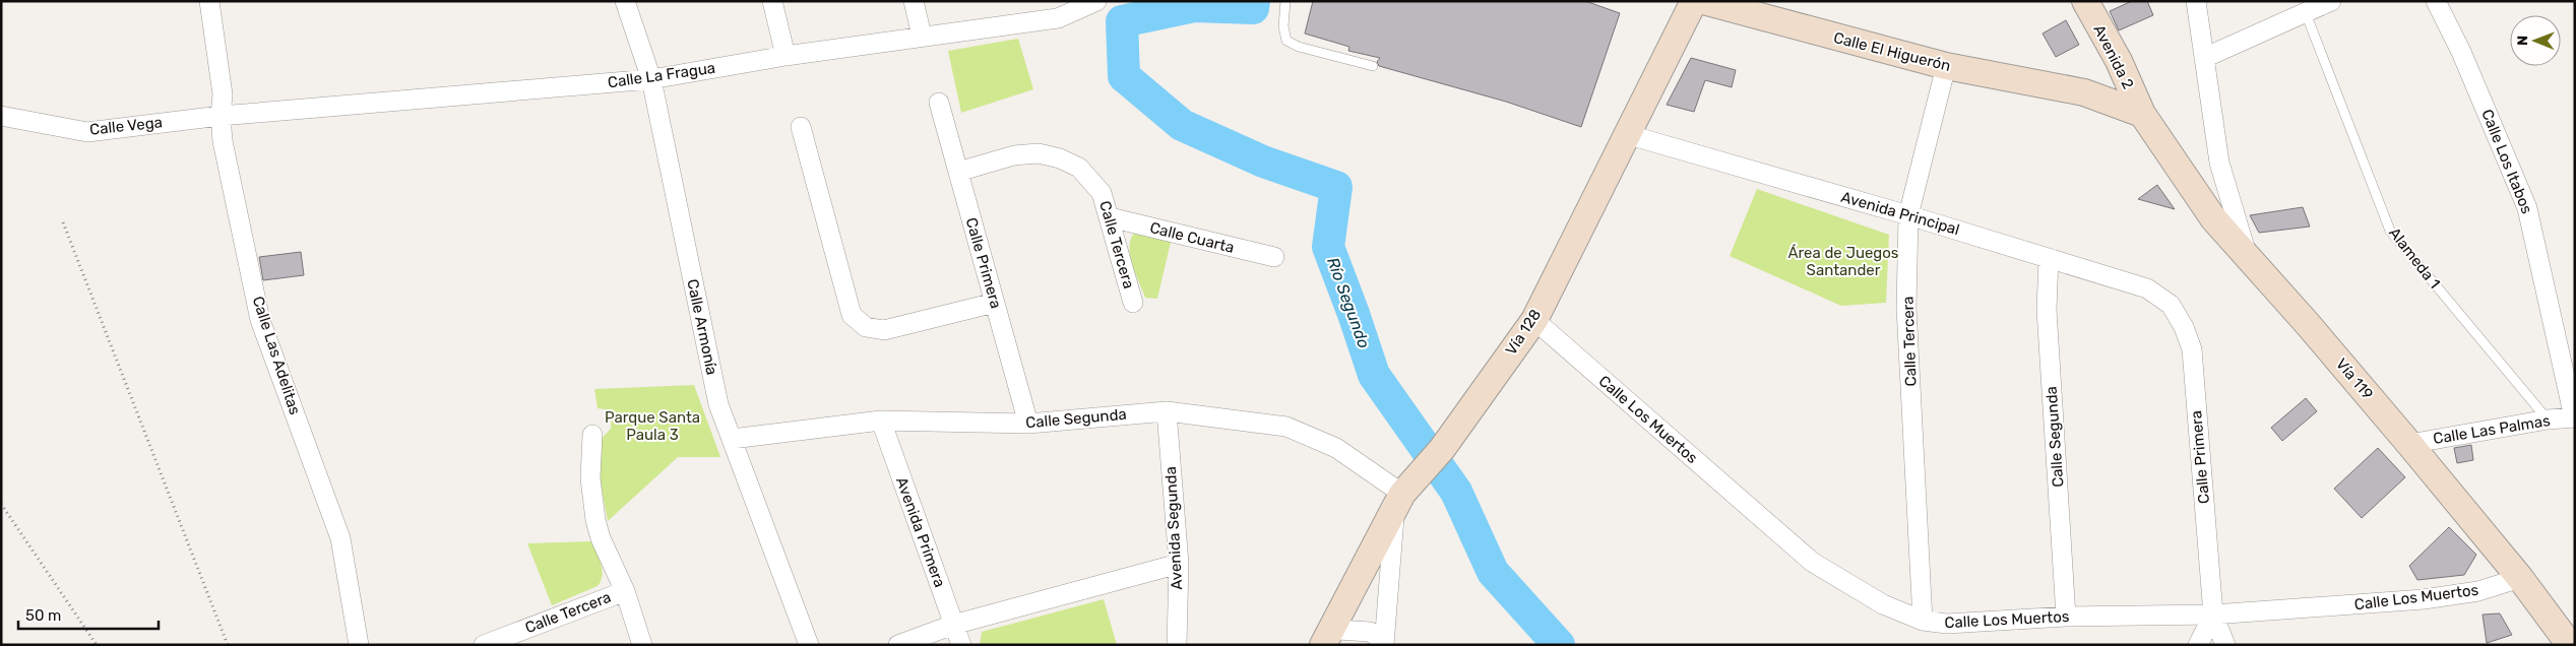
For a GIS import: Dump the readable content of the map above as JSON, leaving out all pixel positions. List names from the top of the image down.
{
  "streets": {
    "main road": [
      "Calle El Higuerón",
      "Avenida 2",
      "Vía 128",
      "Vía 119"
    ],
    "street": [
      "Calle La Fragua",
      "Calle Vega",
      "Calle Los Itabos",
      "Avenida Principal",
      "Calle Cuarta",
      "Calle Tercera",
      "Calle Primera",
      "Calle Armonía",
      "Calle Las Adelitas",
      "Calle Segunda",
      "Calle Los Muertos",
      "Calle Las Palmas",
      "Avenida Segunda",
      "Avenida Primera"
    ],
    "lane": ["Alameda 1"]
  },
  "crossings": [
    ["Calle El Higuerón", "Avenida 2"],
    ["Calle El Higuerón", "Calle Tercera"],
    ["Calle El Higuerón", "Vía 119"],
    ["Avenida 2", "Vía 119"],
    ["Calle La Fragua", "Calle Vega"],
    ["Calle La Fragua", "Calle Armonía"],
    ["Calle La Fragua", "Calle Las Adelitas"],
    ["Calle Vega", "Calle Las Adelitas"],
    ["Calle Los Itabos", "Calle Las Palmas"],
    ["Avenida Principal", "Calle Tercera"],
    ["Avenida Principal", "Calle Primera"],
    ["Avenida Principal", "Vía 128"],
    ["Avenida Principal", "Calle Segunda"],
    ["Calle Cuarta", "Calle Tercera"],
    ["Calle Tercera", "Calle Primera"],
    ["Calle Tercera", "Calle Los Muertos"],
    ["Alameda 1", "Calle Las Palmas"],
    ["Calle Primera", "Calle Segunda"],
    ["Calle Primera", "Calle Los Muertos"],
    ["Calle Armonía", "Calle Segunda"],
    ["Vía 128", "Calle Segunda"],
    ["Vía 128", "Calle Los Muertos"],
    ["Vía 119", "Calle Los Muertos"],
    ["Vía 119", "Calle Las Palmas"],
    ["Calle Segunda", "Calle Los Muertos"],
    ["Calle Segunda", "Avenida Segunda"],
    ["Calle Segunda", "Avenida Primera"]
  ],
  "water": ["Río Segundo"],
  "parks": ["Área de Juegos Santander", "Parque Santa Paula 3"],
  "scale_bar": "50 m",
  "north": "left"
}
